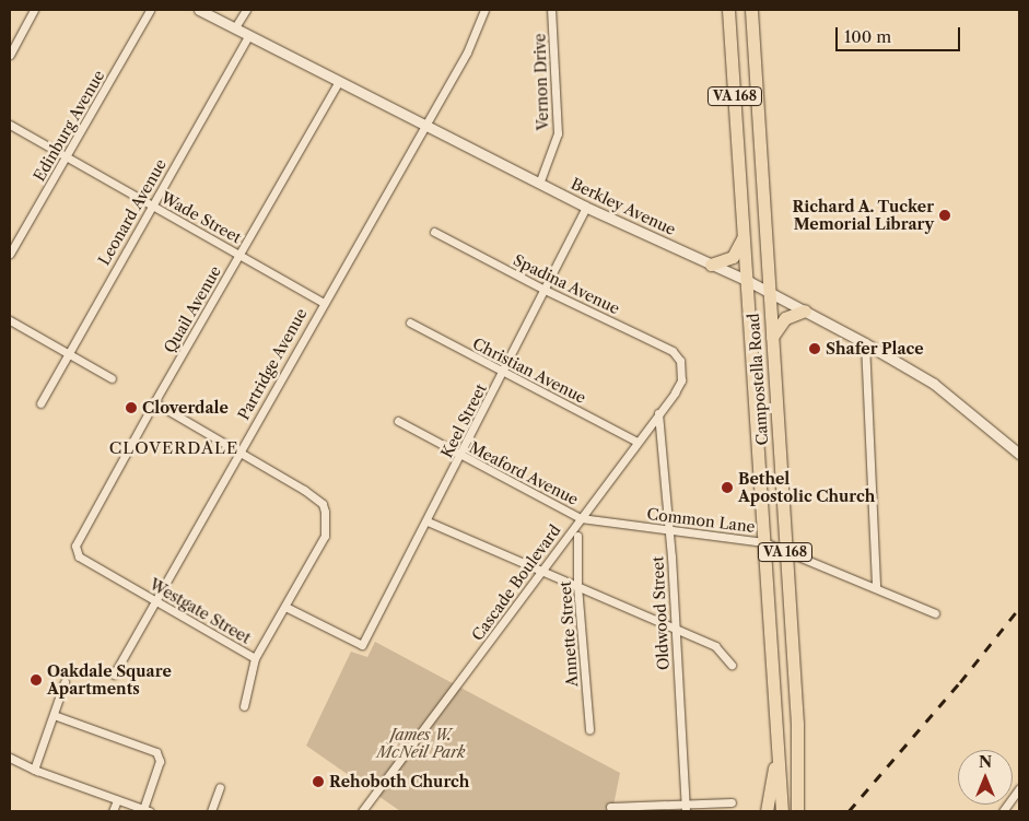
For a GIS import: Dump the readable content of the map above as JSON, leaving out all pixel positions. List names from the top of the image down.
{
  "streets": {
    "main road": ["VA 168", "Campostella Road"],
    "street": [
      "Vernon Drive",
      "Edinburg Avenue",
      "Berkley Avenue",
      "Leonard Avenue",
      "Wade Street",
      "Spadina Avenue",
      "Quail Avenue",
      "Partridge Avenue",
      "Christian Avenue",
      "Keel Street",
      "Meaford Avenue",
      "Common Lane",
      "Cascade Boulevard",
      "Westgate Street",
      "Oldwood Street",
      "Annette Street"
    ]
  },
  "crossings": [
    ["Vernon Drive", "Berkley Avenue"],
    ["VA 168", "Campostella Road"],
    ["Edinburg Avenue", "Wade Street"],
    ["Berkley Avenue", "Leonard Avenue"],
    ["Berkley Avenue", "Quail Avenue"],
    ["Berkley Avenue", "Partridge Avenue"],
    ["Berkley Avenue", "Campostella Road"],
    ["Berkley Avenue", "Keel Street"],
    ["Leonard Avenue", "Wade Street"],
    ["Wade Street", "Quail Avenue"],
    ["Wade Street", "Partridge Avenue"],
    ["Spadina Avenue", "Keel Street"],
    ["Spadina Avenue", "Cascade Boulevard"],
    ["Quail Avenue", "Westgate Street"],
    ["Partridge Avenue", "Westgate Street"],
    ["Christian Avenue", "Keel Street"],
    ["Christian Avenue", "Cascade Boulevard"],
    ["Campostella Road", "Common Lane"],
    ["Keel Street", "Meaford Avenue"],
    ["Keel Street", "Westgate Street"],
    ["Meaford Avenue", "Common Lane"],
    ["Meaford Avenue", "Cascade Boulevard"],
    ["Common Lane", "Cascade Boulevard"],
    ["Common Lane", "Oldwood Street"],
    ["Cascade Boulevard", "Oldwood Street"]
  ],
  "districts": ["CLOVERDALE"],
  "parks": ["James W. McNeil Park"],
  "places": [
    "Richard A. Tucker Memorial Library",
    "Shafer Place",
    "Cloverdale",
    "Bethel Apostolic Church",
    "Oakdale Square Apartments",
    "Rehoboth Church"
  ],
  "scale_bar": "100 m",
  "north": "top"
}
